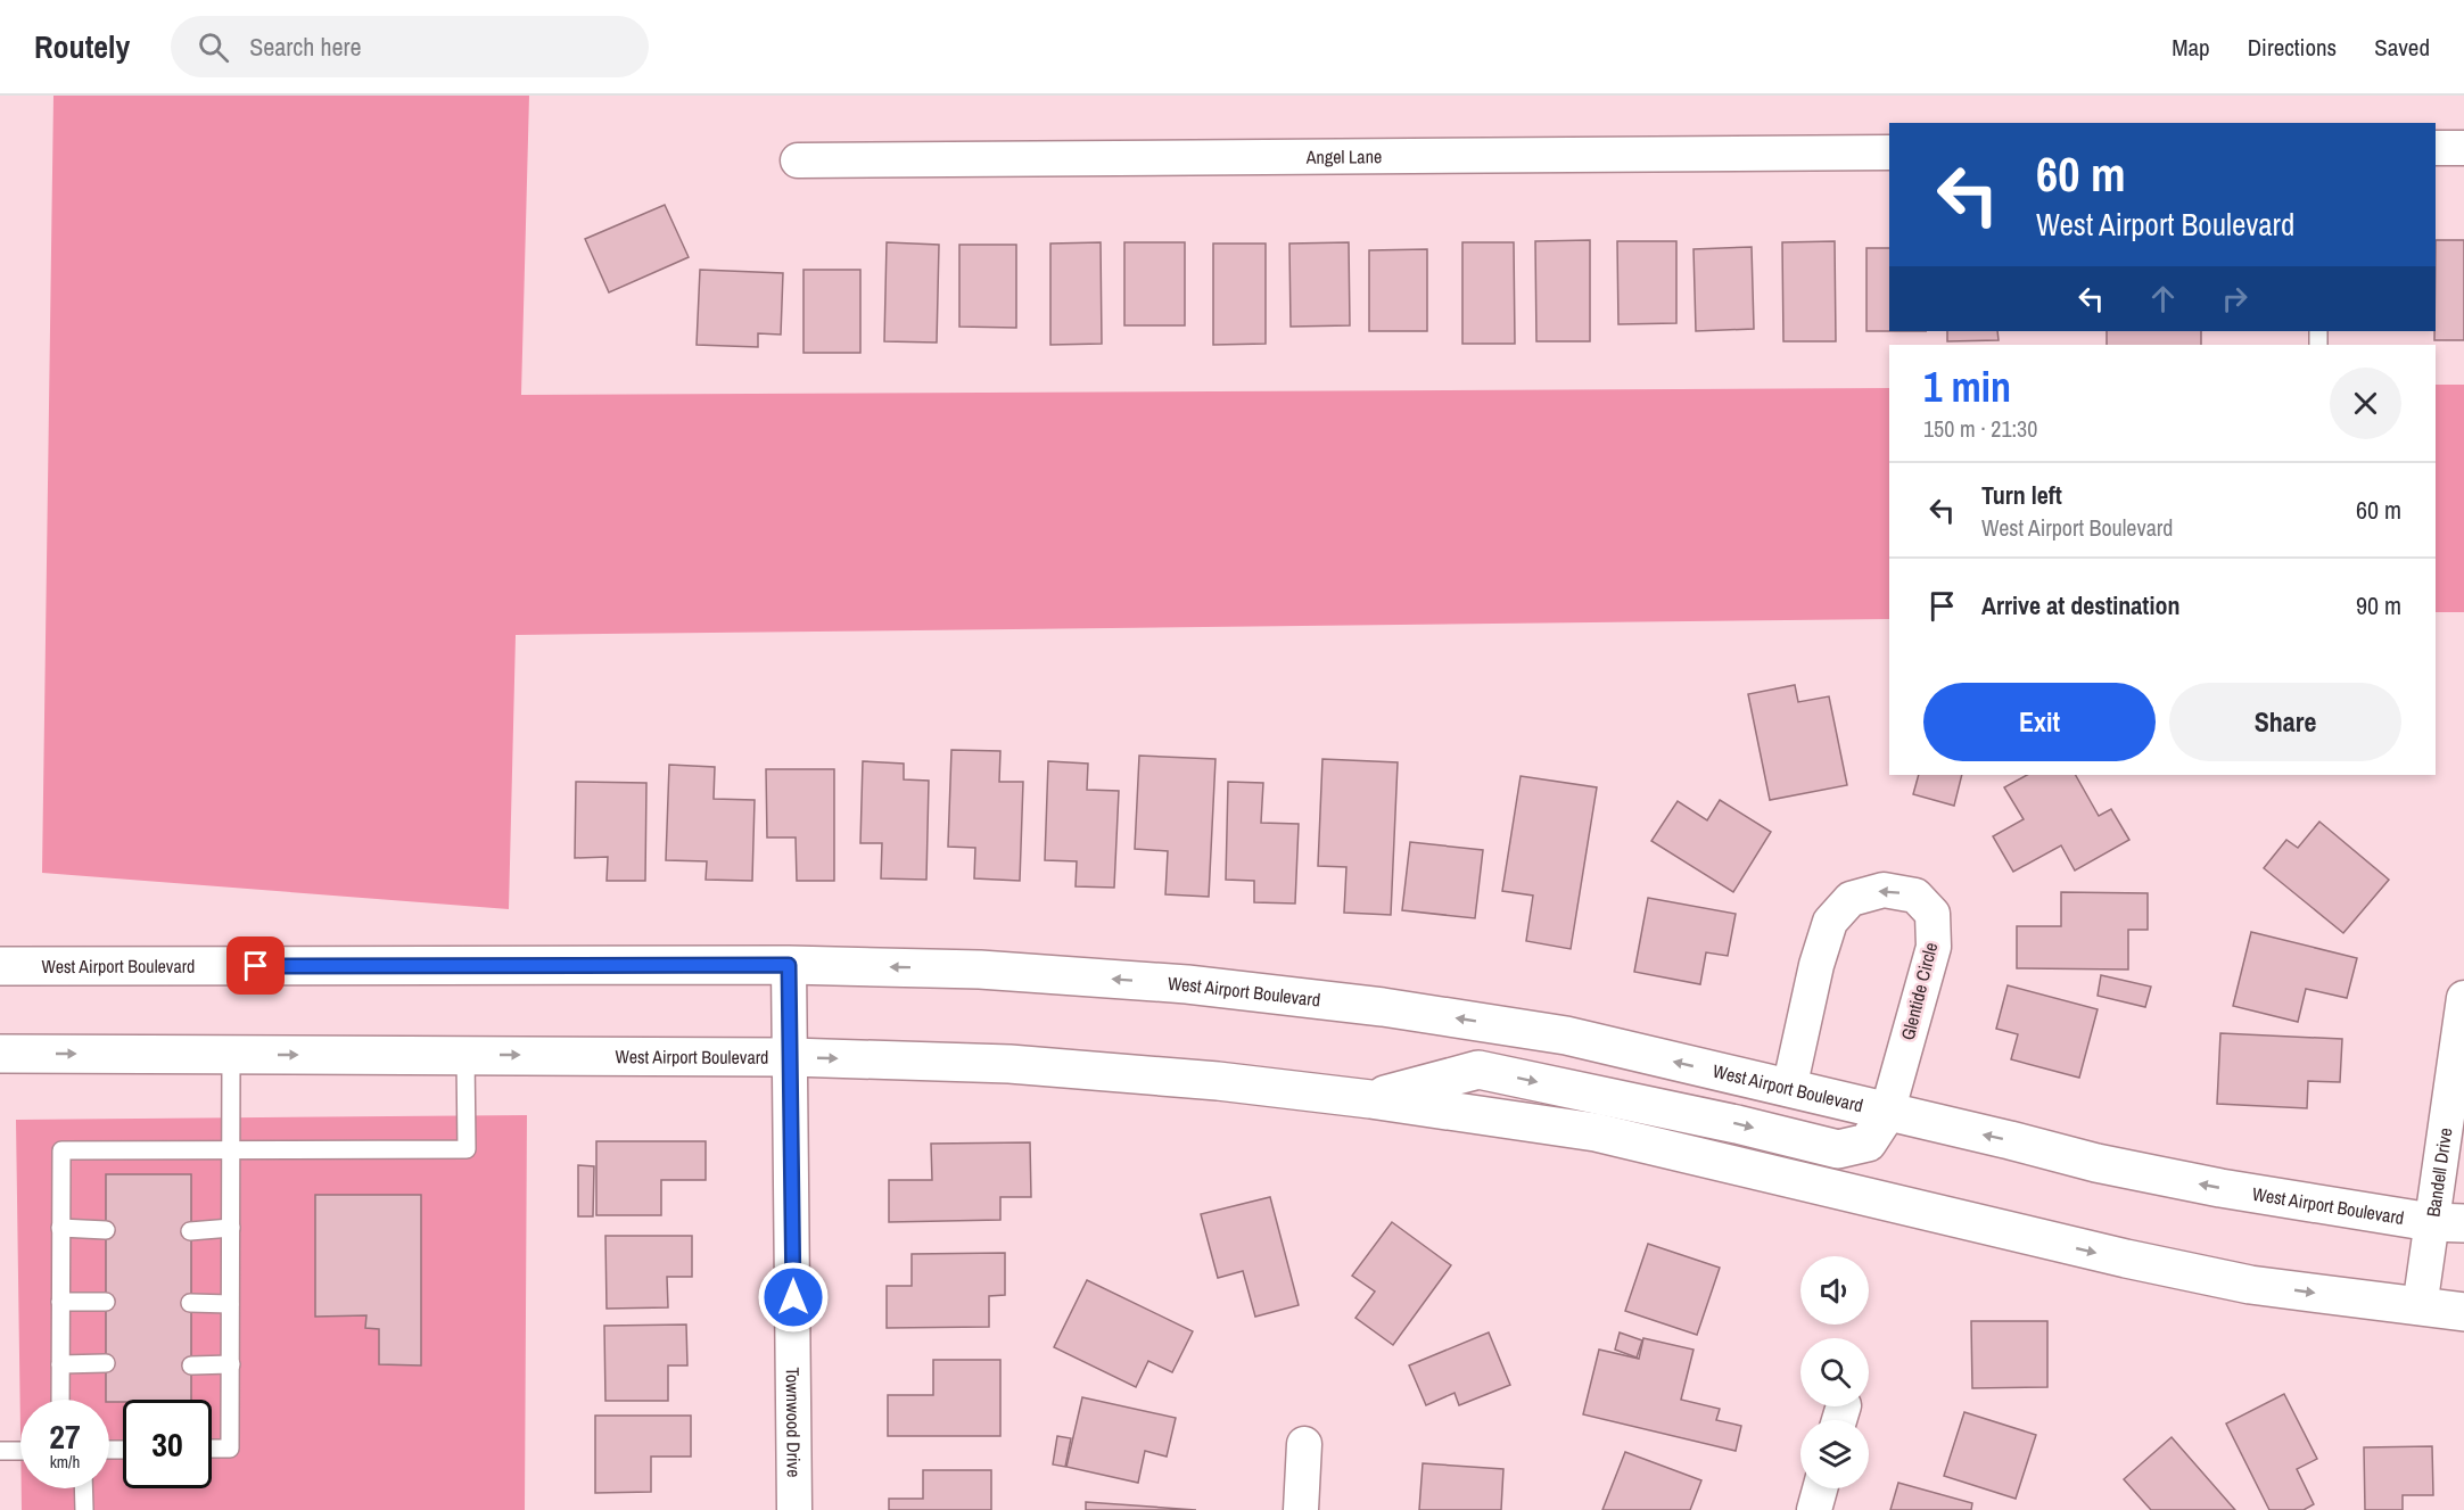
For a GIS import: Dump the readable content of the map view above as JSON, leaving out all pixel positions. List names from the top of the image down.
{
  "streets": {
    "main road": ["West Airport Boulevard"],
    "street": [
      "Angel Lane",
      "Glentide Circle",
      "Bandell Drive",
      "Townwood Drive"
    ]
  },
  "crossings": [
    ["West Airport Boulevard", "Glentide Circle"],
    ["West Airport Boulevard", "Bandell Drive"],
    ["West Airport Boulevard", "Townwood Drive"]
  ],
  "page": {
    "header": "Routely",
    "search": "Search here",
    "nav": ["Map", "Directions", "Saved"],
    "turn": ["60 m", "West Airport Boulevard"],
    "heading": ["1 min", "150 m · 21:30"],
    "list": [
      {
        "name": "Turn left",
        "note": "West Airport Boulevard",
        "value": "60 m"
      },
      {
        "name": "Arrive at destination",
        "value": "90 m"
      }
    ],
    "buttons": ["Exit", "Share"],
    "speed": "27 km/h",
    "limit": "30"
  }
}
